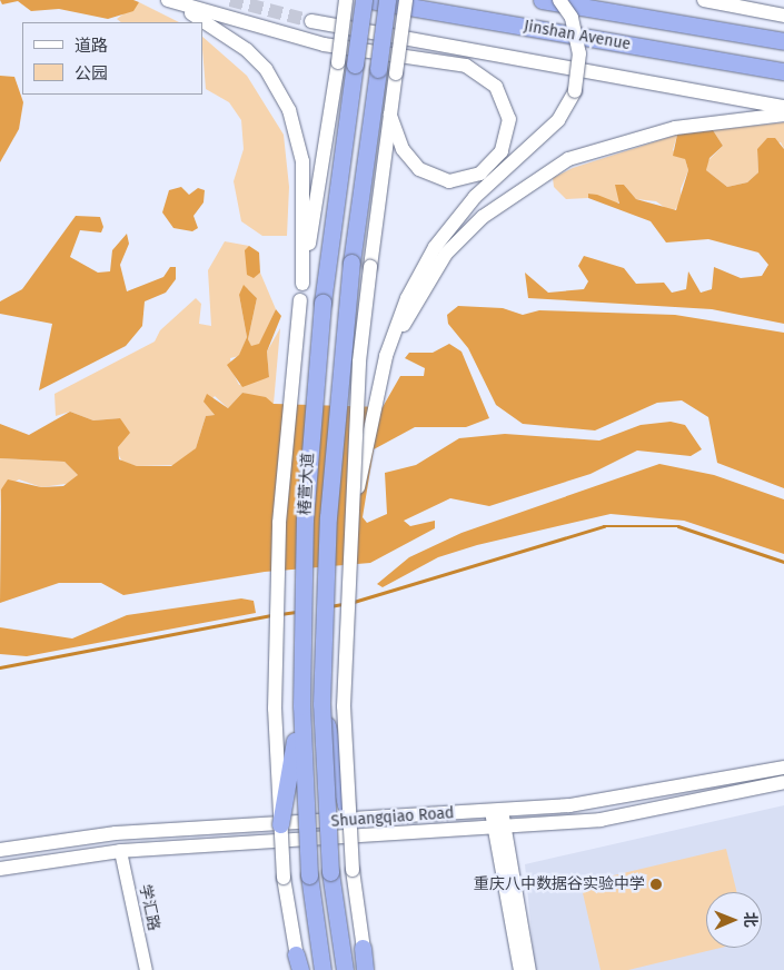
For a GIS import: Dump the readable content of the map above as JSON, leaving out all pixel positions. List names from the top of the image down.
{
  "streets": {
    "highway": ["Jinshan Avenue", "椿萱大道"],
    "main road": ["Shuangqiao Road"],
    "street": ["学汇路"]
  },
  "crossings": [
    ["Shuangqiao Road", "学汇路"]
  ],
  "places": ["重庆八中数据谷实验中学"],
  "legend": ["道路", "公园"],
  "north": "right"
}
